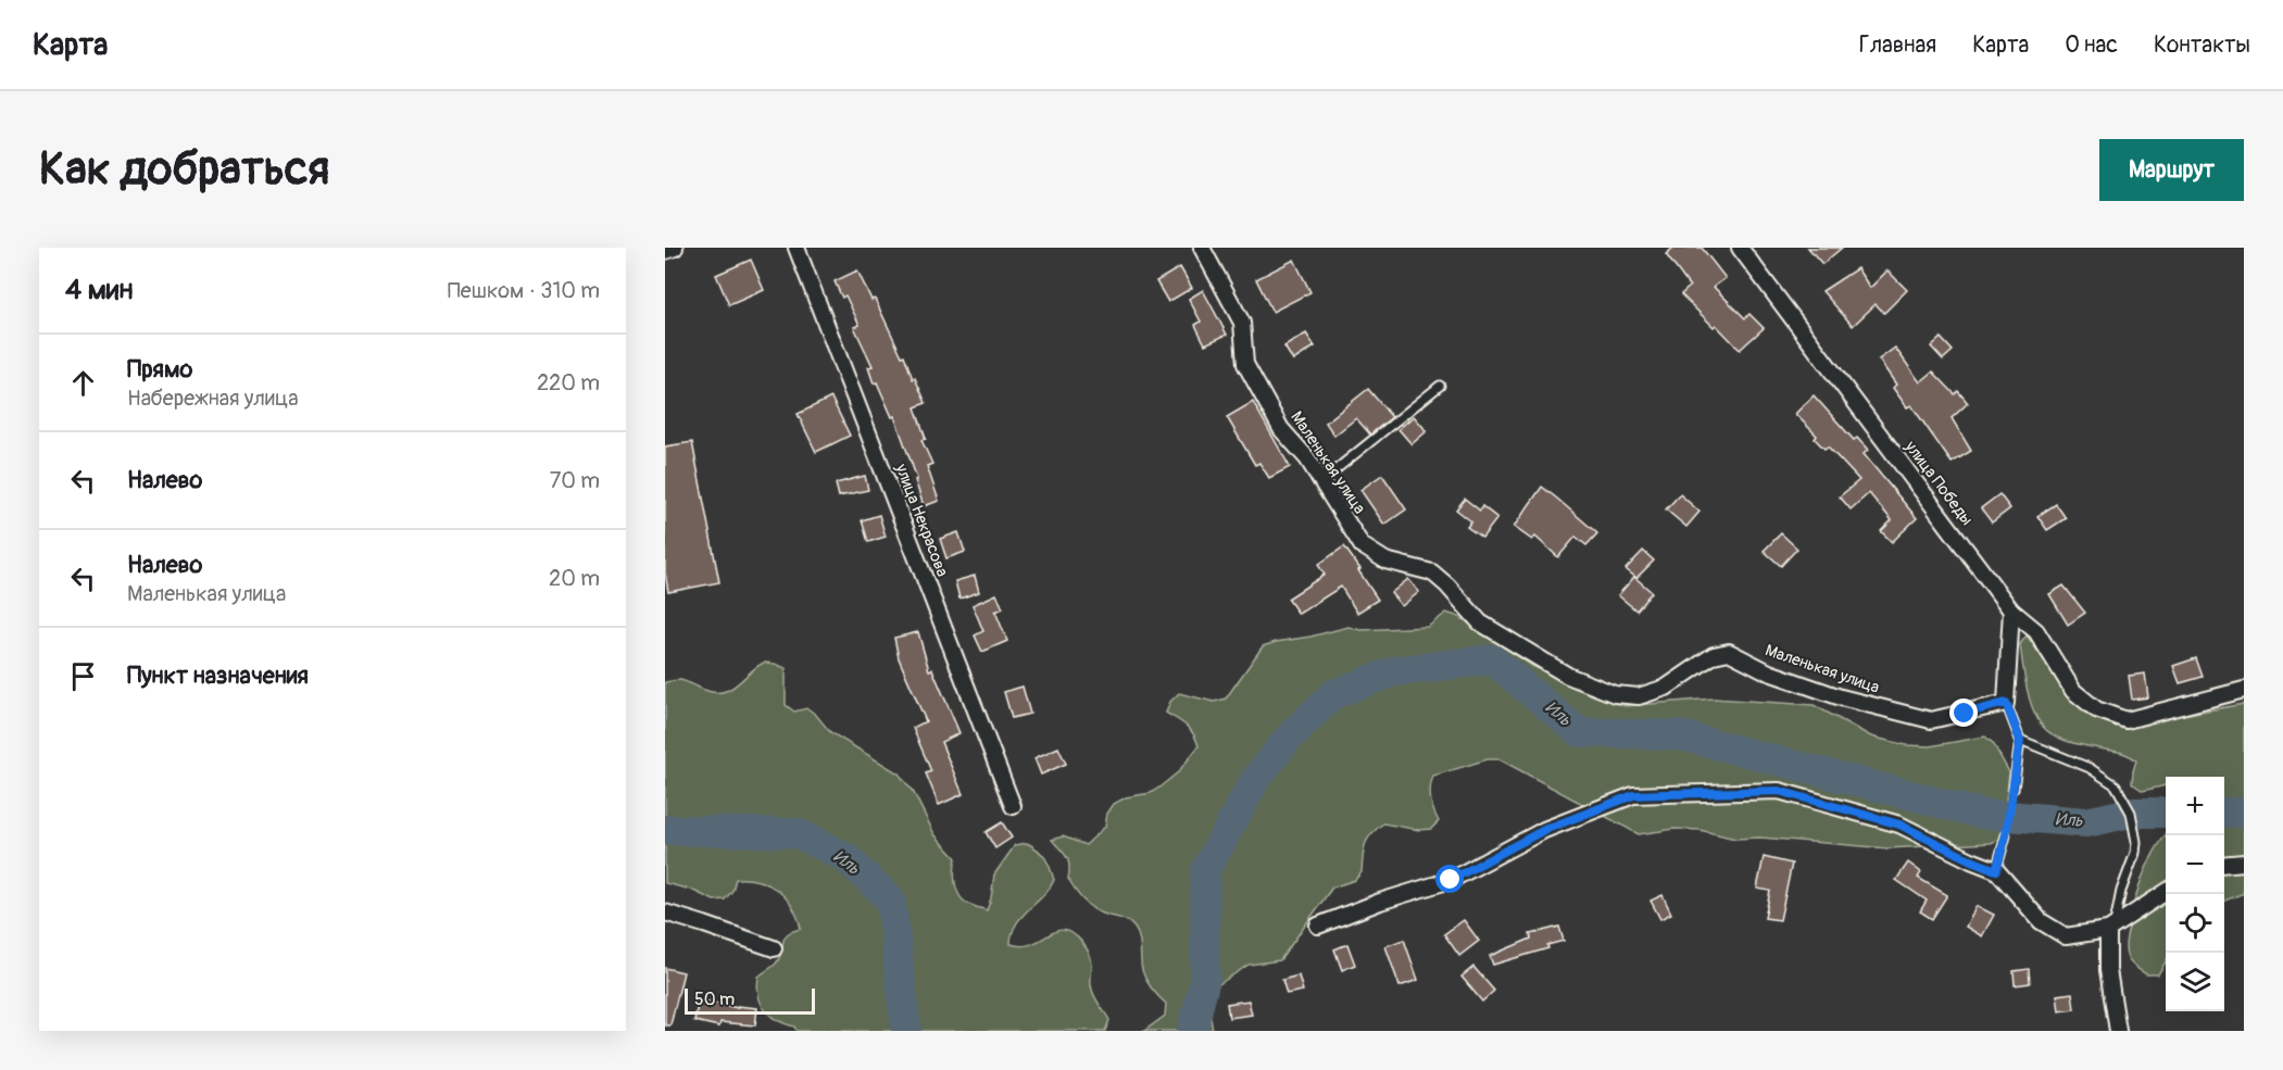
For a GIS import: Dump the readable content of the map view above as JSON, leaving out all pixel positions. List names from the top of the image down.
{
  "streets": {
    "street": ["Маленькая улица", "улица Победы", "улица Некрасова"]
  },
  "water": ["Иль"],
  "scale_bar": "50 m",
  "page": {
    "header": "Карта",
    "nav": [
      "Главная",
      "Карта",
      "О нас",
      "Контакты"
    ],
    "buttons": "Маршрут",
    "title": "Как добраться",
    "heading": ["4 мин", "Пешком · 310 m"],
    "list": [
      ["Прямо", "Набережная улица", "220 m"],
      ["Налево", "70 m"],
      ["Налево", "Маленькая улица", "20 m"],
      "Пункт назначения"
    ],
    "map_buttons": ["+", "−"],
    "scale": "50 m"
  }
}
